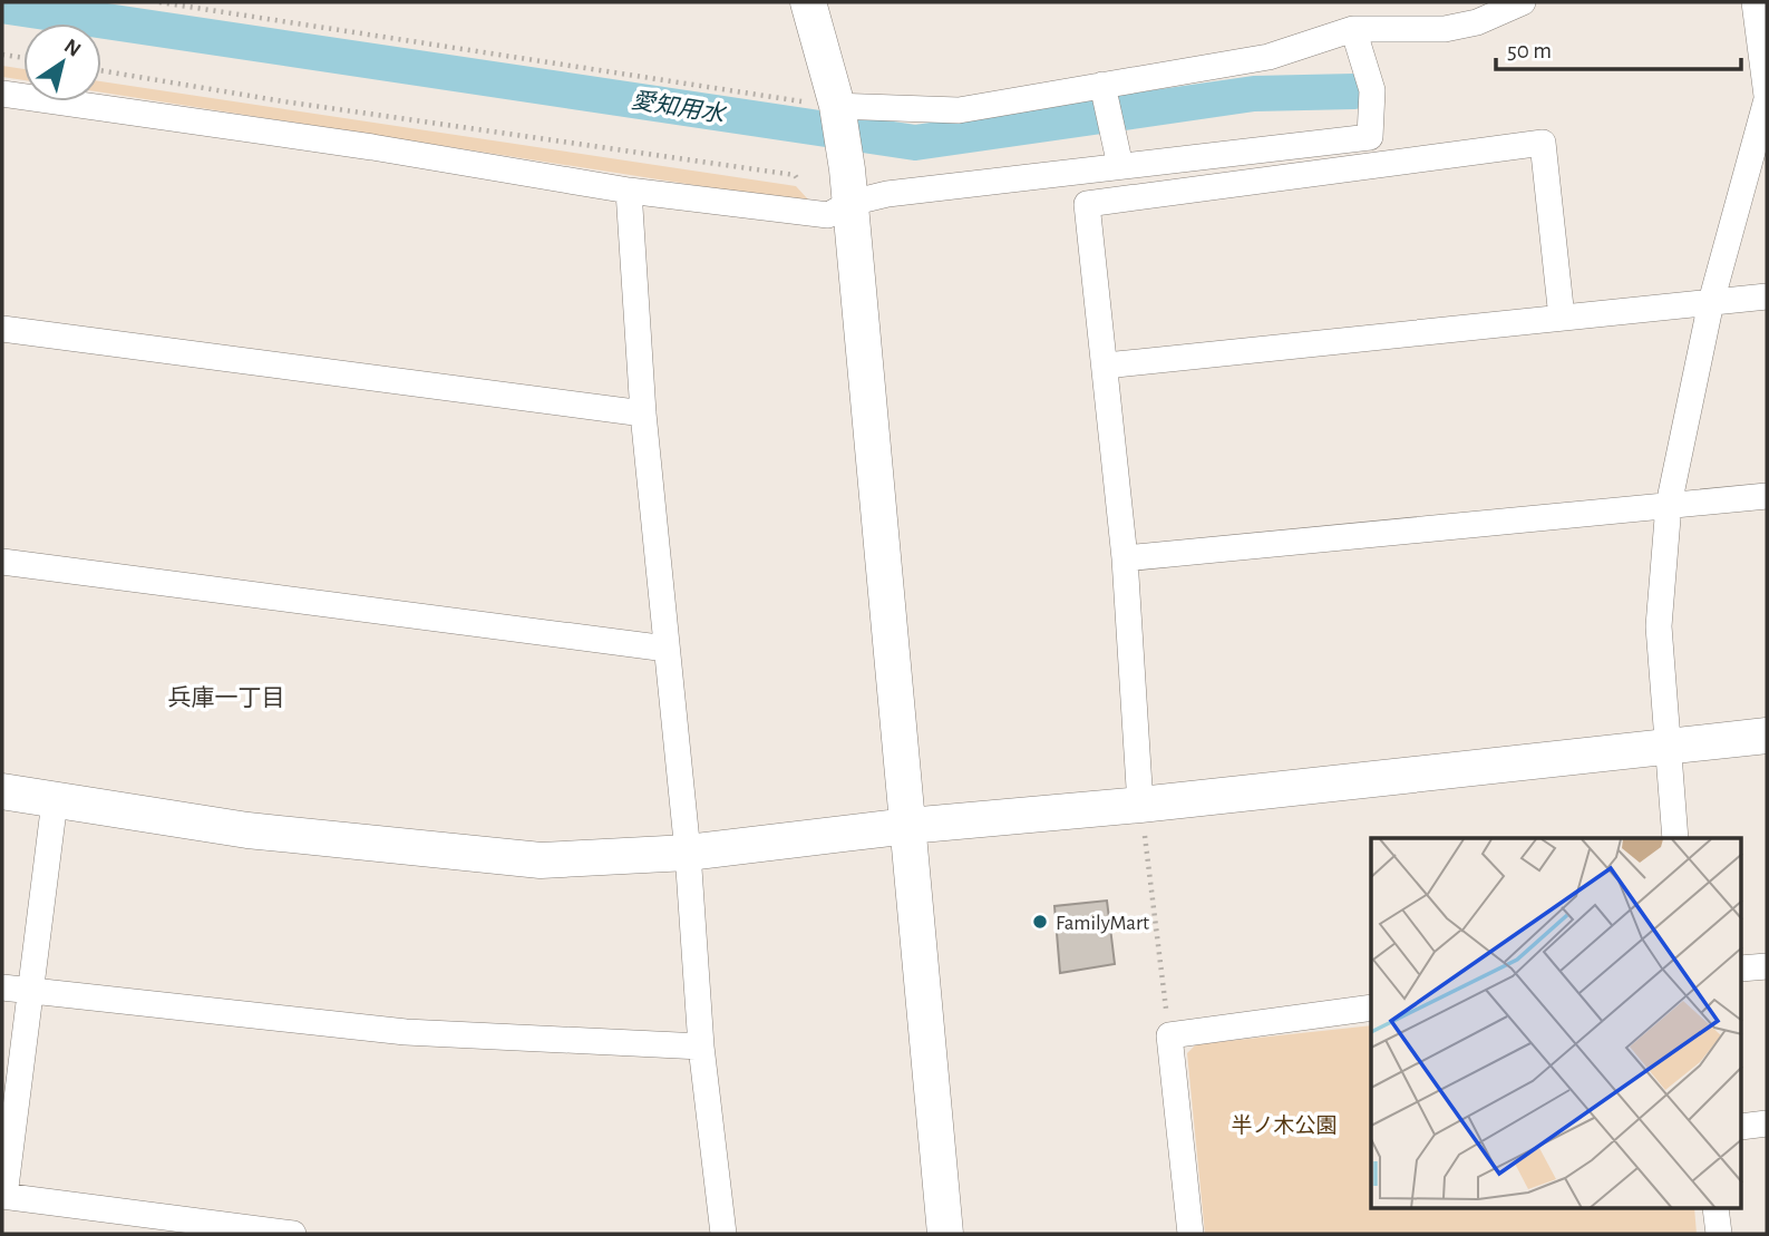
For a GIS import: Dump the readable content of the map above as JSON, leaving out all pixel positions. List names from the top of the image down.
{
  "districts": ["兵庫一丁目"],
  "water": ["愛知用水"],
  "parks": ["半ノ木公園"],
  "places": ["FamilyMart"],
  "scale_bar": "50 m",
  "north": "top right"
}
